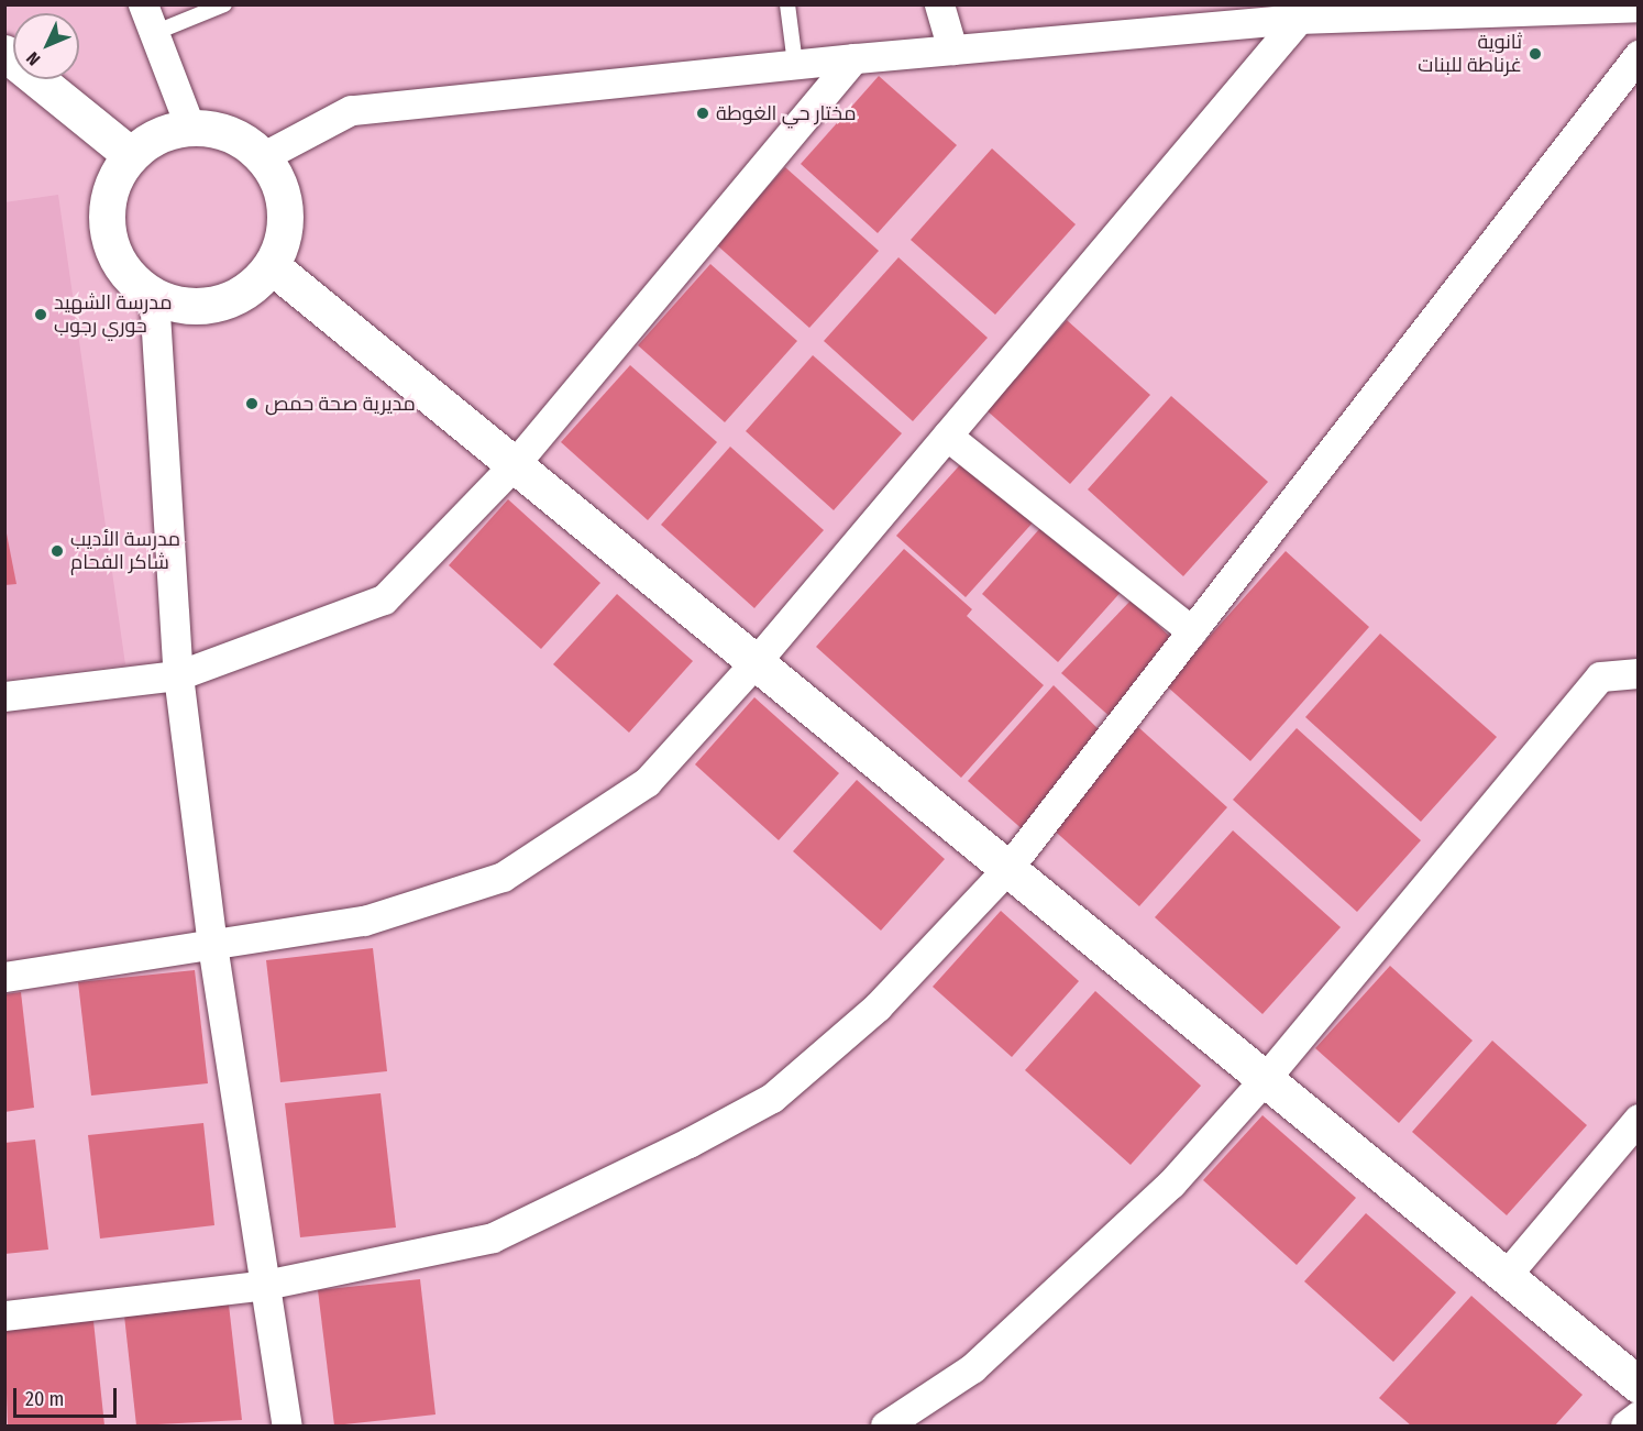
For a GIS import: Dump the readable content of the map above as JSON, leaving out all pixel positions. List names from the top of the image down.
{
  "places": [
    "ثانوية غرناطة للبنات",
    "مختار حي الغوطة",
    "مدرسة الشهيد حوري رجوب",
    "مديرية صحة حمص",
    "مدرسة الأديب شاكر الفحام"
  ],
  "scale_bar": "20 m",
  "north": "bottom left"
}
